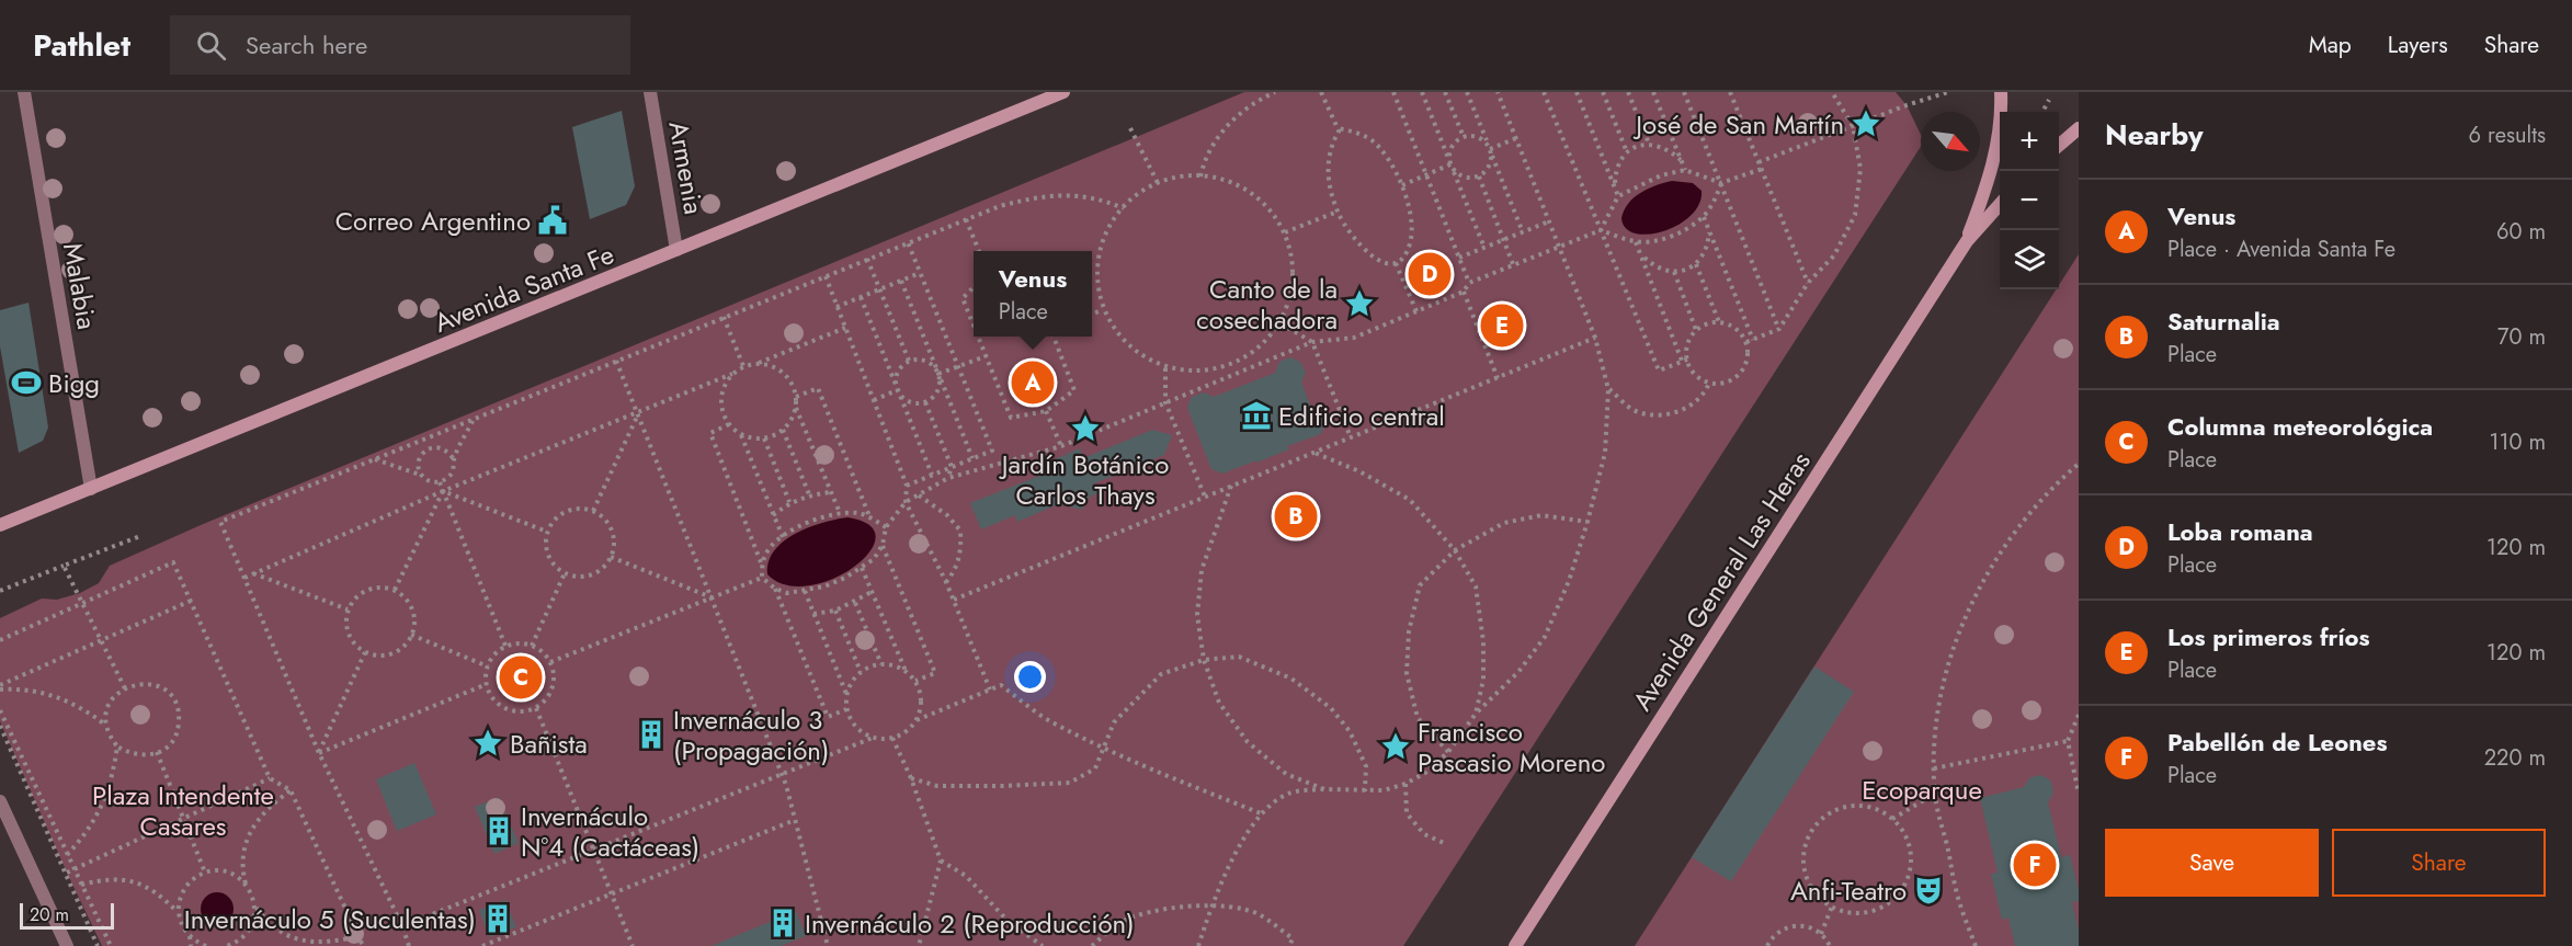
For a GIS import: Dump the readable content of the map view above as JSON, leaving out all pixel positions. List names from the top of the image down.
{
  "streets": {
    "main road": ["Avenida Santa Fe", "Avenida General Las Heras"],
    "street": ["Armenia", "Malabia"]
  },
  "crossings": [
    ["Armenia", "Avenida Santa Fe"],
    ["Malabia", "Avenida Santa Fe"]
  ],
  "parks": ["Ecoparque", "Plaza Intendente Casares"],
  "places": {
    "place": [
      "José de San Martín",
      "Canto de la cosechadora",
      "Jardín Botánico Carlos Thays",
      "Bañista",
      "Francisco Pascasio Moreno"
    ],
    "public building": ["Correo Argentino"],
    "sports": ["Bigg"],
    "museum": ["Edificio central"],
    "building": [
      "Invernáculo 3 (Propagación)",
      "Invernáculo N°4 (Cactáceas)",
      "Invernáculo 5 (Suculentas)",
      "Invernáculo 2 (Reproducción)"
    ],
    "theatre": ["Anfi-Teatro"]
  },
  "scale_bar": "20 m",
  "north": "bottom right",
  "page": {
    "header": "Pathlet",
    "search": "Search here",
    "nav": ["Map", "Layers", "Share"],
    "heading": ["Nearby", "6 results"],
    "map_buttons": ["+", "−"],
    "list": [
      {
        "mark": "A",
        "name": "Venus",
        "note": "Place · Avenida Santa Fe",
        "value": "60 m"
      },
      {
        "mark": "B",
        "name": "Saturnalia",
        "note": "Place",
        "value": "70 m"
      },
      {
        "mark": "C",
        "name": "Columna meteorológica",
        "note": "Place",
        "value": "110 m"
      },
      {
        "mark": "D",
        "name": "Loba romana",
        "note": "Place",
        "value": "120 m"
      },
      {
        "mark": "E",
        "name": "Los primeros fríos",
        "note": "Place",
        "value": "120 m"
      },
      {
        "mark": "F",
        "name": "Pabellón de Leones",
        "note": "Place",
        "value": "220 m"
      }
    ],
    "pins": [
      "D",
      "E",
      "A",
      "B",
      "C",
      "F"
    ],
    "popup": ["Venus", "Place"],
    "buttons": ["Save", "Share"],
    "scale": "20 m"
  }
}
